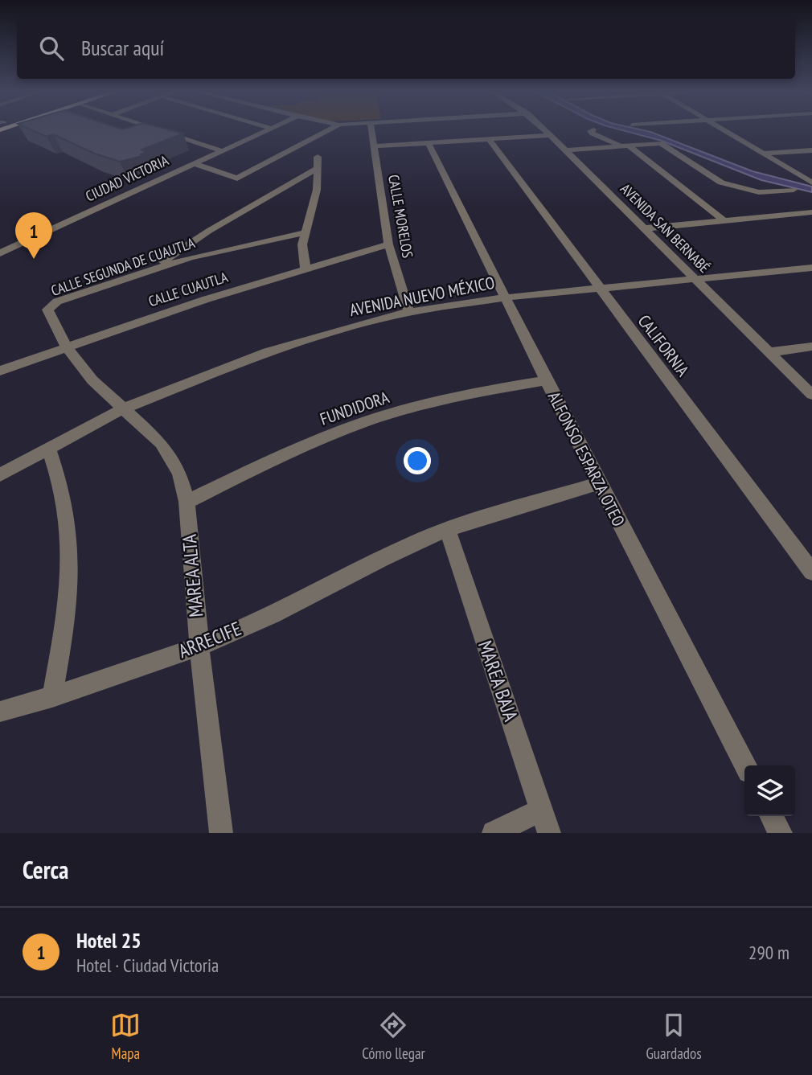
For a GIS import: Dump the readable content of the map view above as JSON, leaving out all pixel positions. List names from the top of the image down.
{
  "streets": {
    "street": [
      "CIUDAD VICTORIA",
      "CALLE MORELOS",
      "AVENIDA SAN BERNABÉ",
      "CALLE SEGUNDA DE CUAUTLA",
      "CALLE CUAUTLA",
      "AVENIDA NUEVO MÉXICO",
      "CALIFORNIA",
      "FUNDIDORA",
      "ALFONSO ESPARZA OTEO",
      "MAREA ALTA",
      "ARRECIFE",
      "MAREA BAJA"
    ]
  },
  "crossings": [
    ["CALLE MORELOS", "CALLE CUAUTLA"],
    ["CALLE MORELOS", "AVENIDA NUEVO MÉXICO"],
    ["AVENIDA SAN BERNABÉ", "AVENIDA NUEVO MÉXICO"],
    ["CALLE SEGUNDA DE CUAUTLA", "MAREA ALTA"],
    ["CALLE CUAUTLA", "MAREA ALTA"],
    ["AVENIDA NUEVO MÉXICO", "CALIFORNIA"],
    ["AVENIDA NUEVO MÉXICO", "ALFONSO ESPARZA OTEO"],
    ["AVENIDA NUEVO MÉXICO", "MAREA ALTA"],
    ["FUNDIDORA", "ALFONSO ESPARZA OTEO"],
    ["FUNDIDORA", "MAREA ALTA"],
    ["ALFONSO ESPARZA OTEO", "ARRECIFE"],
    ["MAREA ALTA", "ARRECIFE"],
    ["ARRECIFE", "MAREA BAJA"]
  ],
  "page": {
    "search": "Buscar aquí",
    "pins": "1",
    "heading": "Cerca",
    "list": [
      {
        "mark": "1",
        "name": "Hotel 25",
        "note": "Hotel · Ciudad Victoria",
        "value": "290 m"
      }
    ],
    "nav": ["Mapa", "Cómo llegar", "Guardados"]
  }
}
